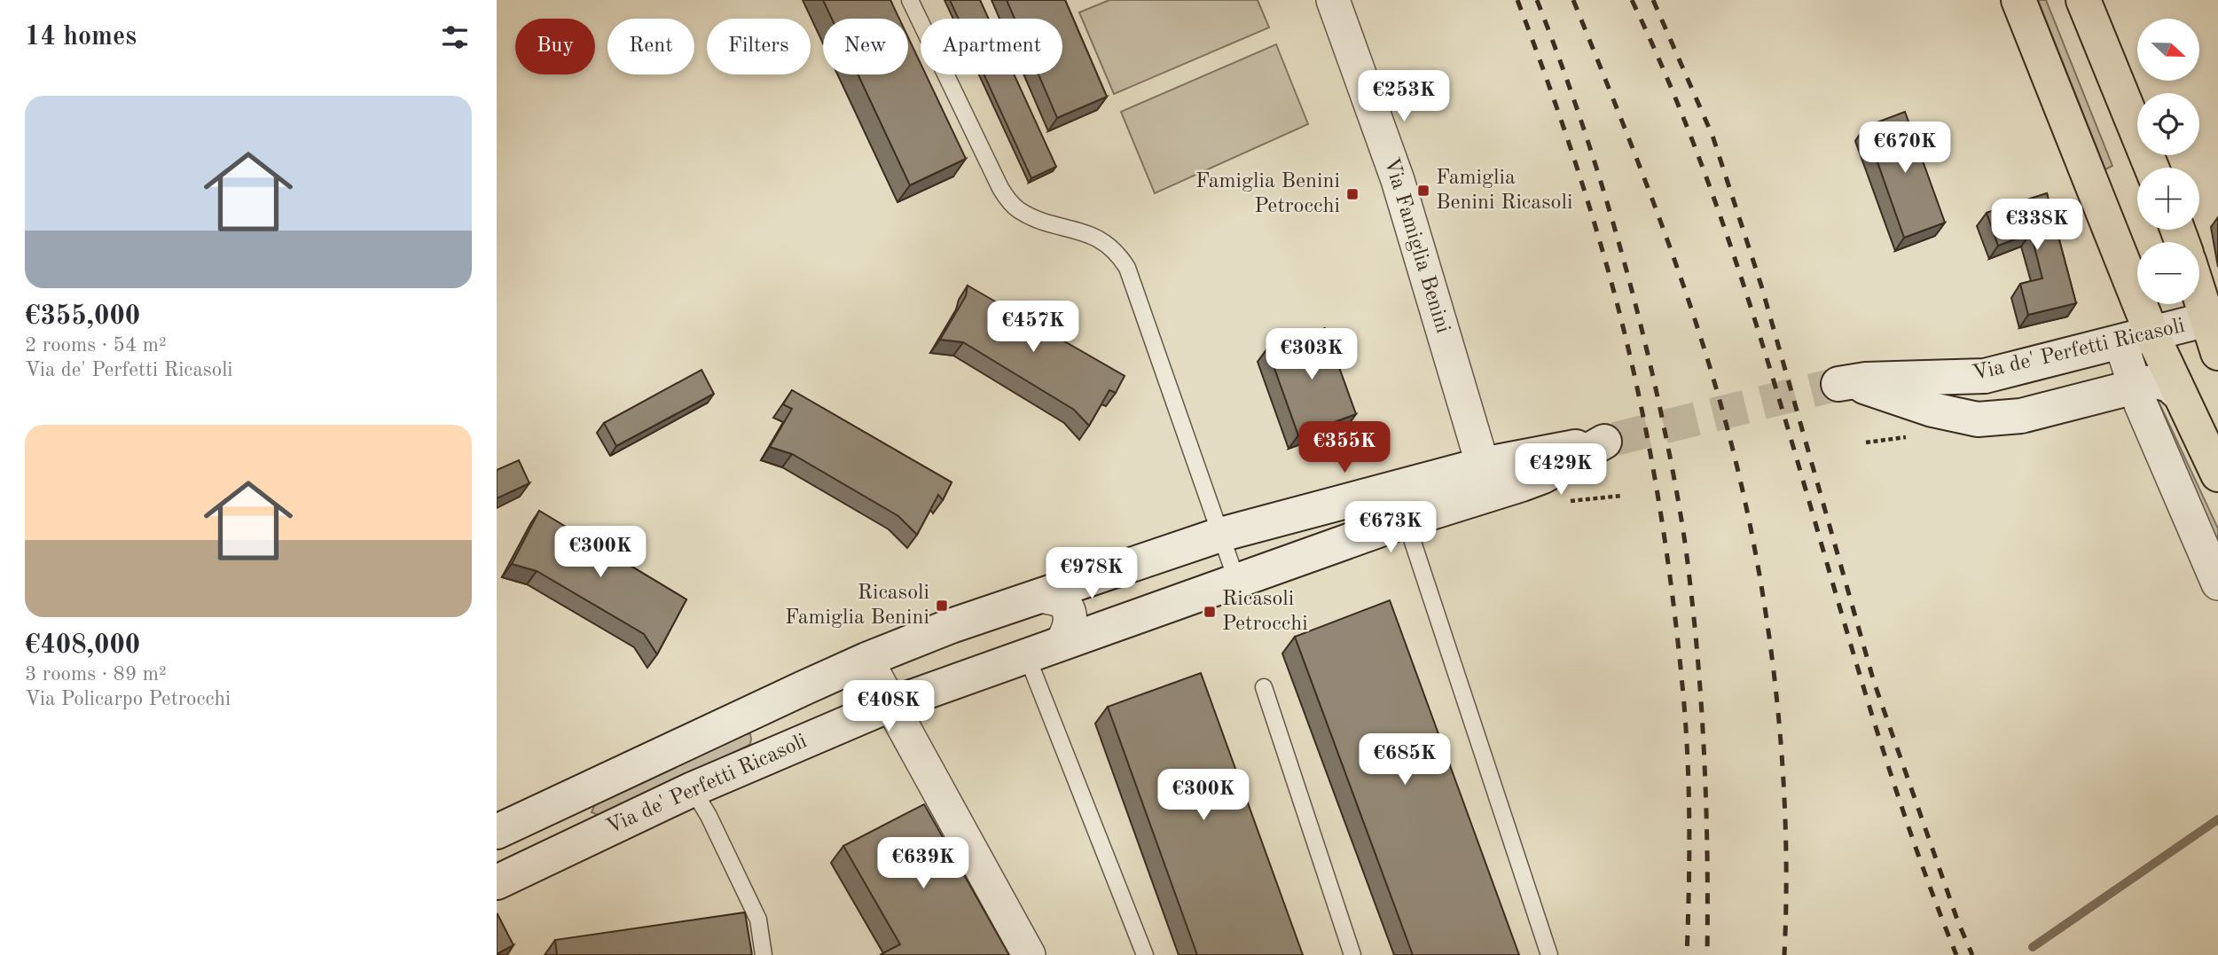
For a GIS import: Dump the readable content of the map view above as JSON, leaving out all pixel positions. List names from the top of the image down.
{
  "streets": {
    "main road": ["Via de' Perfetti Ricasoli"],
    "street": ["Via Famiglia Benini"]
  },
  "crossings": [
    ["Via Famiglia Benini", "Via de' Perfetti Ricasoli"]
  ],
  "places": {
    "transit": [
      "Famiglia Benini Ricasoli",
      "Famiglia Benini Petrocchi",
      "Ricasoli Famiglia Benini",
      "Ricasoli Petrocchi"
    ]
  },
  "north": "right",
  "page": {
    "heading": "14 homes",
    "map_buttons": ["+", "−"],
    "chip": [
      "Buy",
      "Rent",
      "Filters",
      "New",
      "Apartment"
    ],
    "price": [
      "€253K",
      "€670K",
      "€338K",
      "€457K",
      "€303K",
      "€355K",
      "€429K",
      "€673K",
      "€300K",
      "€978K",
      "€408K",
      "€685K",
      "€300K",
      "€639K"
    ],
    "list": [
      {
        "name": "€355,000",
        "note": "2 rooms · 54 m² · Via de' Perfetti Ricasoli"
      },
      {
        "name": "€408,000",
        "note": "3 rooms · 89 m² · Via Policarpo Petrocchi"
      }
    ]
  }
}
